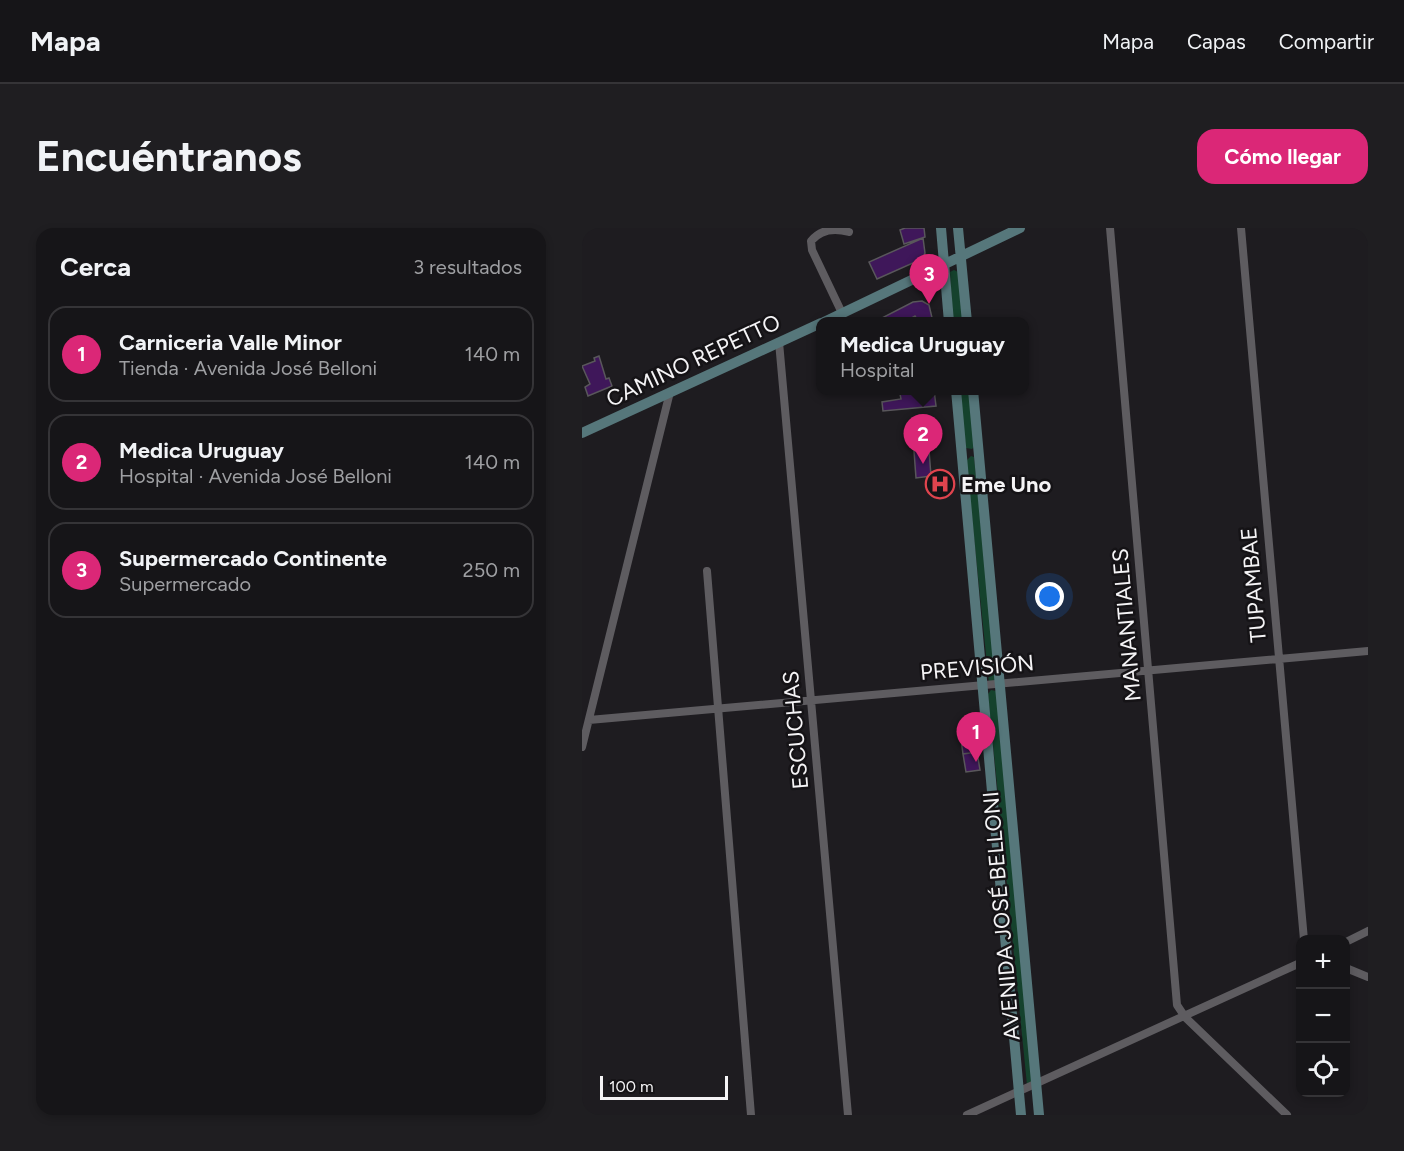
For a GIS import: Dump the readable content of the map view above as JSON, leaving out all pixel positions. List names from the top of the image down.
{
  "streets": {
    "main road": ["CAMINO REPETTO", "AVENIDA JOSÉ BELLONI"],
    "street": [
      "TUPAMBAE",
      "MANANTIALES",
      "PREVISIÓN",
      "ESCUCHAS"
    ]
  },
  "crossings": [
    ["CAMINO REPETTO", "ESCUCHAS"],
    ["TUPAMBAE", "PREVISIÓN"],
    ["MANANTIALES", "PREVISIÓN"],
    ["PREVISIÓN", "ESCUCHAS"],
    ["PREVISIÓN", "AVENIDA JOSÉ BELLONI"]
  ],
  "places": {
    "hospital": ["Eme Uno"]
  },
  "scale_bar": "100 m",
  "page": {
    "header": "Mapa",
    "nav": ["Mapa", "Capas", "Compartir"],
    "buttons": "Cómo llegar",
    "title": "Encuéntranos",
    "heading": ["Cerca", "3 resultados"],
    "pins": ["3", "2", "1"],
    "list": [
      {
        "mark": "1",
        "name": "Carniceria Valle Minor",
        "note": "Tienda · Avenida José Belloni",
        "value": "140 m"
      },
      {
        "mark": "2",
        "name": "Medica Uruguay",
        "note": "Hospital · Avenida José Belloni",
        "value": "140 m"
      },
      {
        "mark": "3",
        "name": "Supermercado Continente",
        "note": "Supermercado",
        "value": "250 m"
      }
    ],
    "popup": ["Medica Uruguay", "Hospital"],
    "map_buttons": ["+", "−"],
    "scale": "100 m"
  }
}
